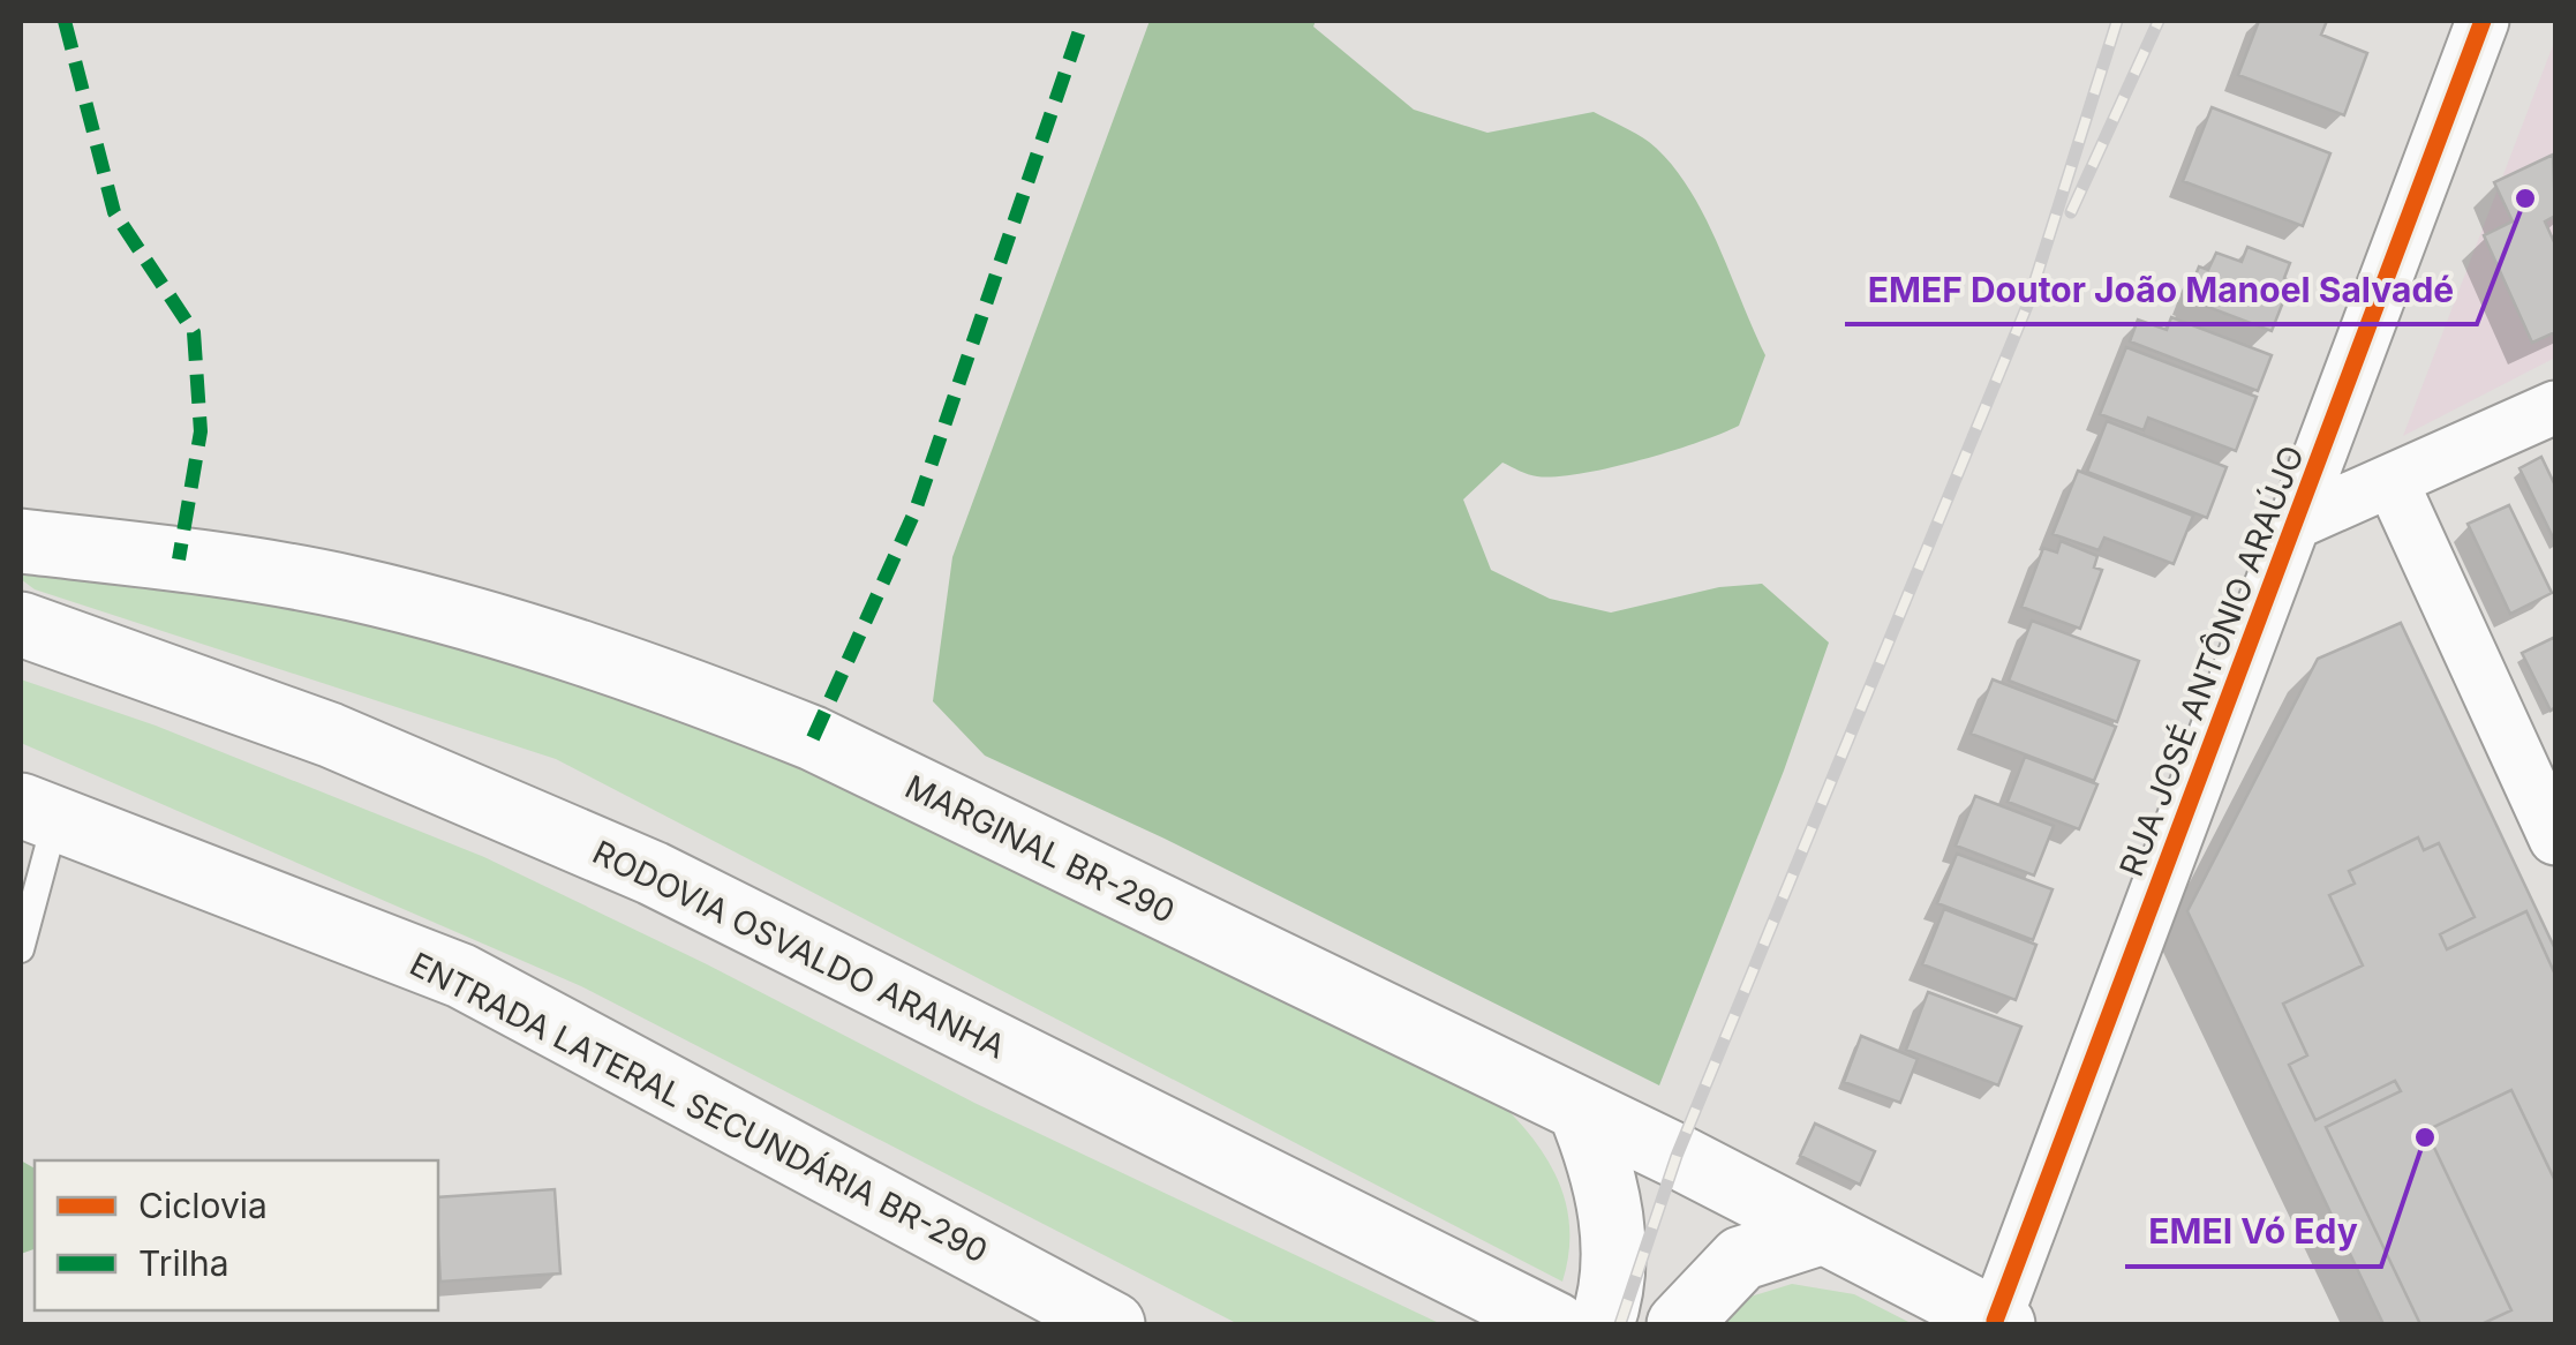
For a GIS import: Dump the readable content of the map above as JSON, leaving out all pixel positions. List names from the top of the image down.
{
  "streets": {
    "main road": ["MARGINAL BR-290", "RODOVIA OSVALDO ARANHA", "ENTRADA LATERAL SECUNDÁRIA BR-290"],
    "street": ["RUA JOSÉ ANTÔNIO ARAÚJO"]
  },
  "crossings": [
    ["RUA JOSÉ ANTÔNIO ARAÚJO", "MARGINAL BR-290"]
  ],
  "places": ["EMEF Doutor João Manoel Salvadé", "EMEI Vó Edy"],
  "legend": ["Ciclovia", "Trilha"]
}
